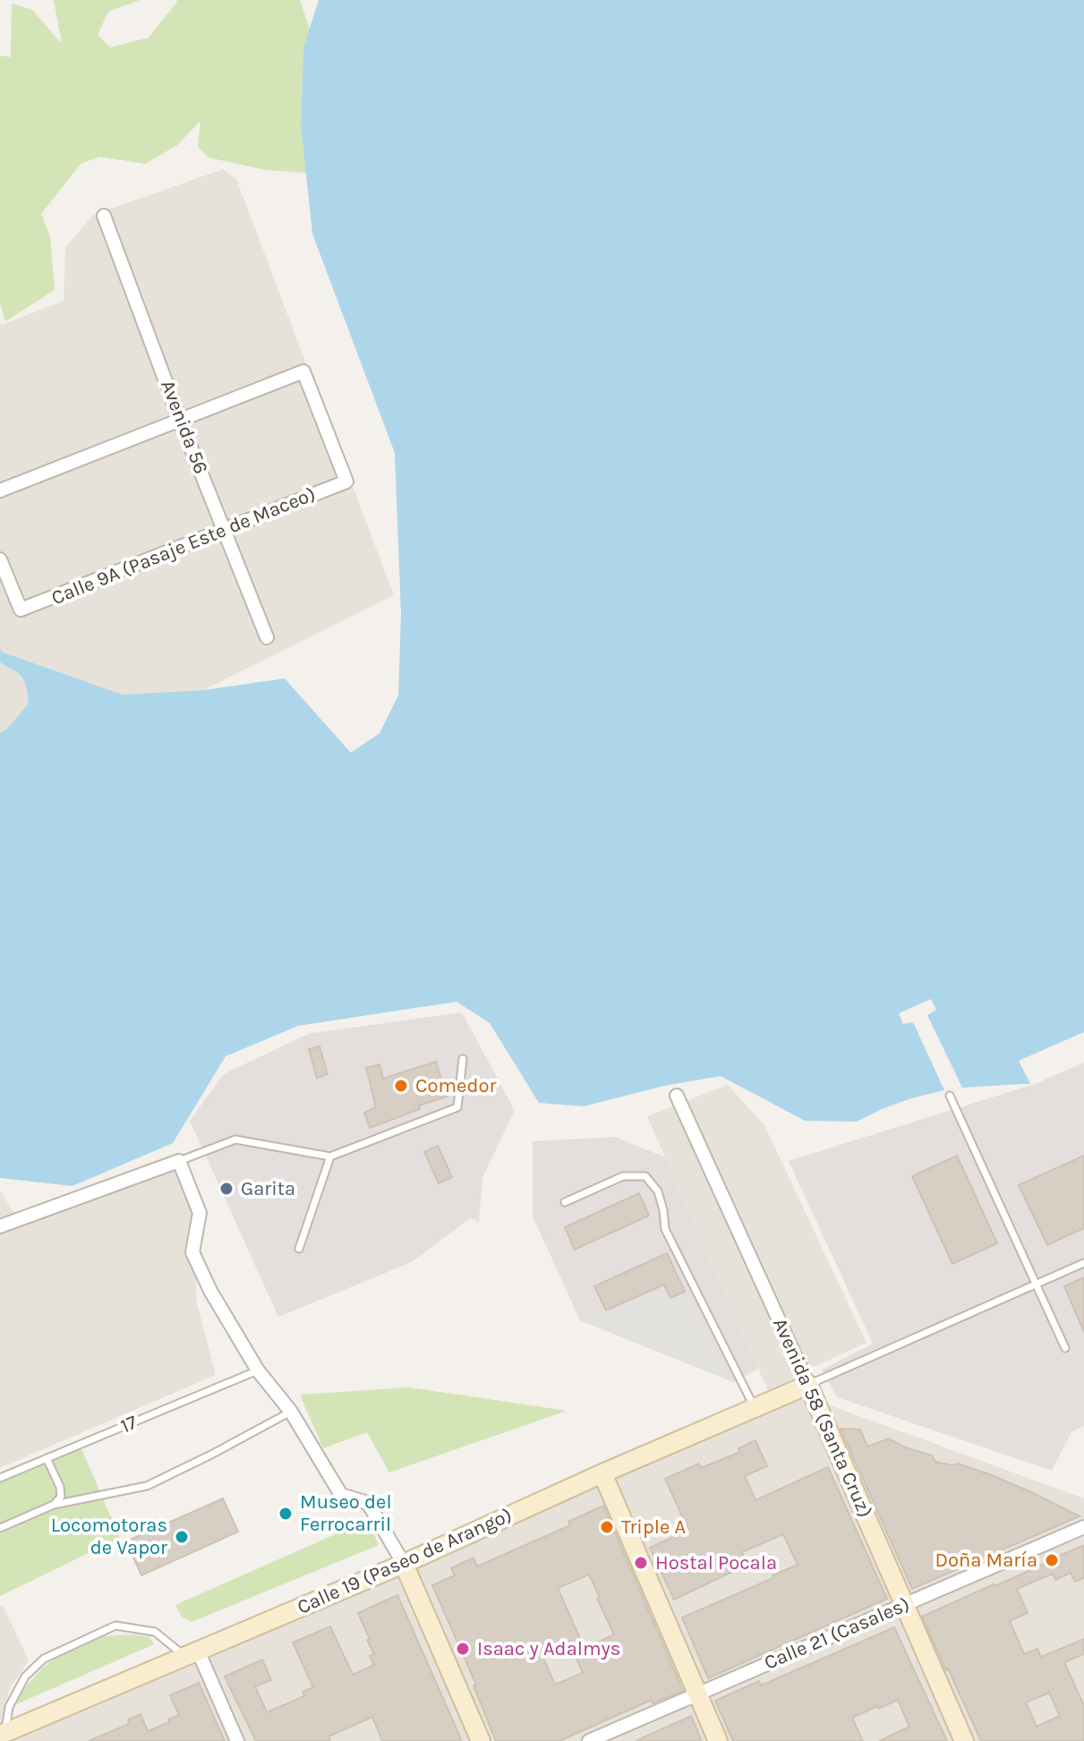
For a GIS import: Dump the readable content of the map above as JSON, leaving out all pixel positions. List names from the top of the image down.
{
  "streets": {
    "main road": ["Avenida 58 (Santa Cruz)", "Calle 19 (Paseo de Arango)"],
    "street": ["Avenida 56", "Calle 9A (Pasaje Este de Maceo)", "Calle 21 (Casales)"],
    "lane": ["17"]
  },
  "crossings": [
    ["Avenida 56", "Calle 9A (Pasaje Este de Maceo)"],
    ["Avenida 58 (Santa Cruz)", "Calle 19 (Paseo de Arango)"],
    ["Avenida 58 (Santa Cruz)", "Calle 21 (Casales)"]
  ],
  "places": [
    "Comedor",
    "Garita",
    "Museo del Ferrocarril",
    "Triple A",
    "Locomotoras de Vapor",
    "Doña María",
    "Hostal Pocala",
    "Isaac y Adalmys"
  ]
}
